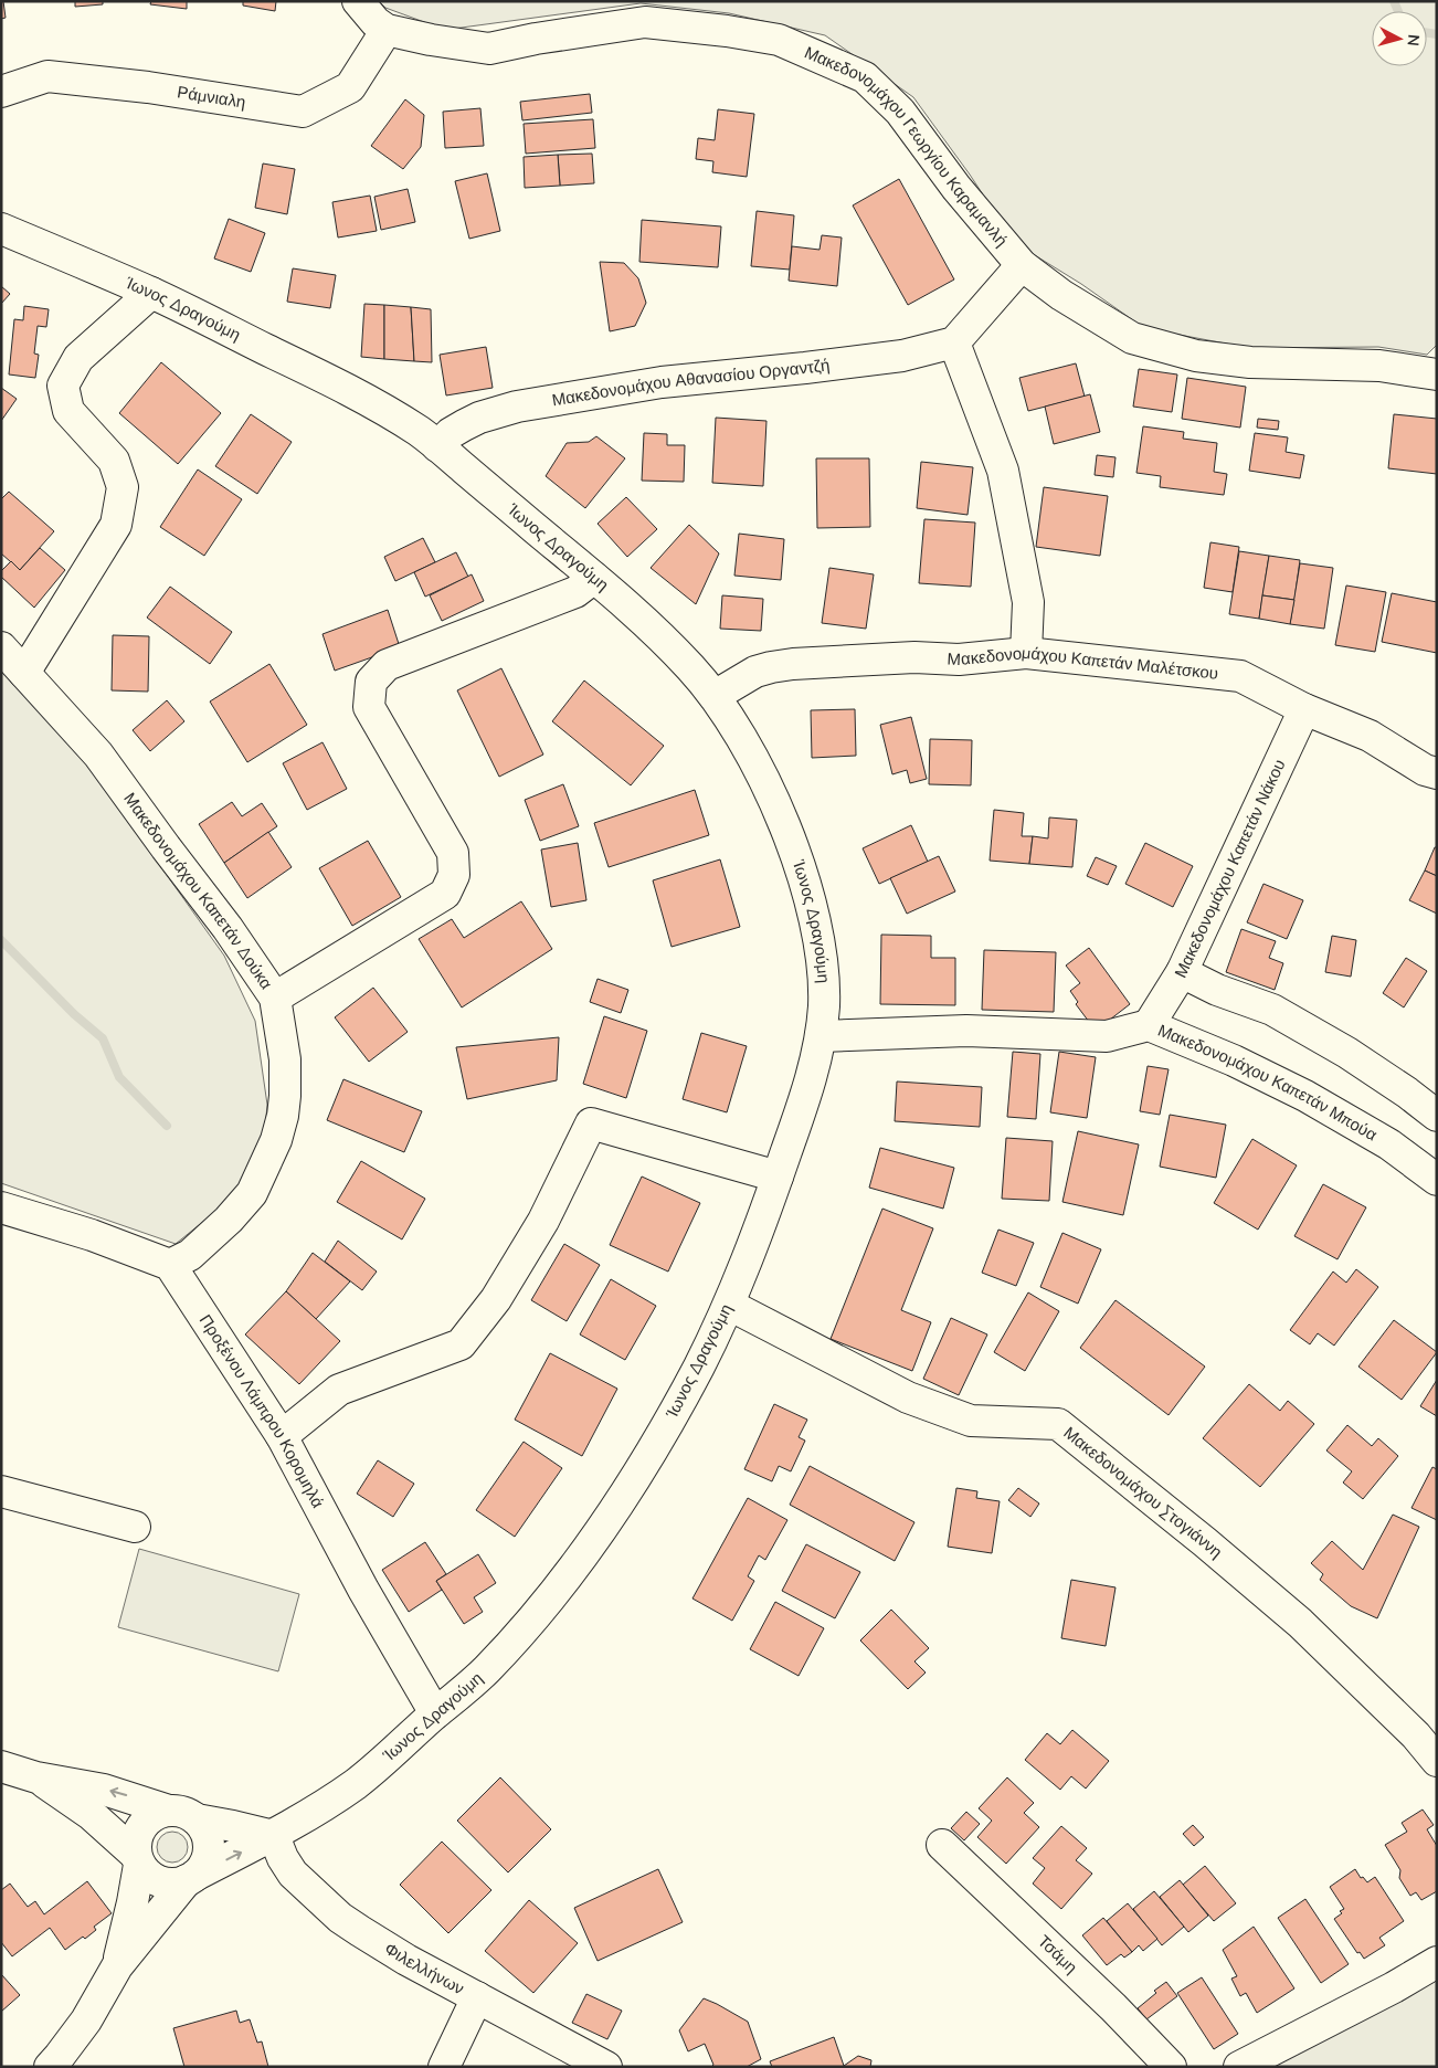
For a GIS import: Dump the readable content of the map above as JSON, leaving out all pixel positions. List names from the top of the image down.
{
  "streets": {
    "street": [
      "Ράμνιαλη",
      "Μακεδονομάχου Γεωργίου Καραμανλή",
      "Ίωνος Δραγούμη",
      "Μακεδονομάχου Αθανασίου Οργαντζή",
      "Μακεδονομάχου Καπετάν Μαλέτσκου",
      "Μακεδονομάχου Καπετάν Νάκου",
      "Μακεδονομάχου Καπετάν Δούκα",
      "Μακεδονομάχου Καπετάν Μπούα",
      "Προξένου Λάμπρου Κορομηλά",
      "Μακεδονομάχου Στογιάννη",
      "Τσάμη",
      "Φιλελλήνων"
    ]
  },
  "crossings": [
    ["Ράμνιαλη", "Μακεδονομάχου Γεωργίου Καραμανλή"],
    ["Ίωνος Δραγούμη", "Μακεδονομάχου Αθανασίου Οργαντζή"],
    ["Ίωνος Δραγούμη", "Μακεδονομάχου Καπετάν Μαλέτσκου"],
    ["Ίωνος Δραγούμη", "Μακεδονομάχου Καπετάν Μπούα"],
    ["Ίωνος Δραγούμη", "Προξένου Λάμπρου Κορομηλά"],
    ["Ίωνος Δραγούμη", "Μακεδονομάχου Στογιάννη"],
    ["Ίωνος Δραγούμη", "Φιλελλήνων"],
    ["Μακεδονομάχου Καπετάν Μαλέτσκου", "Μακεδονομάχου Καπετάν Νάκου"],
    ["Μακεδονομάχου Καπετάν Νάκου", "Μακεδονομάχου Καπετάν Μπούα"],
    ["Μακεδονομάχου Καπετάν Δούκα", "Προξένου Λάμπρου Κορομηλά"]
  ],
  "north": "right"
}
